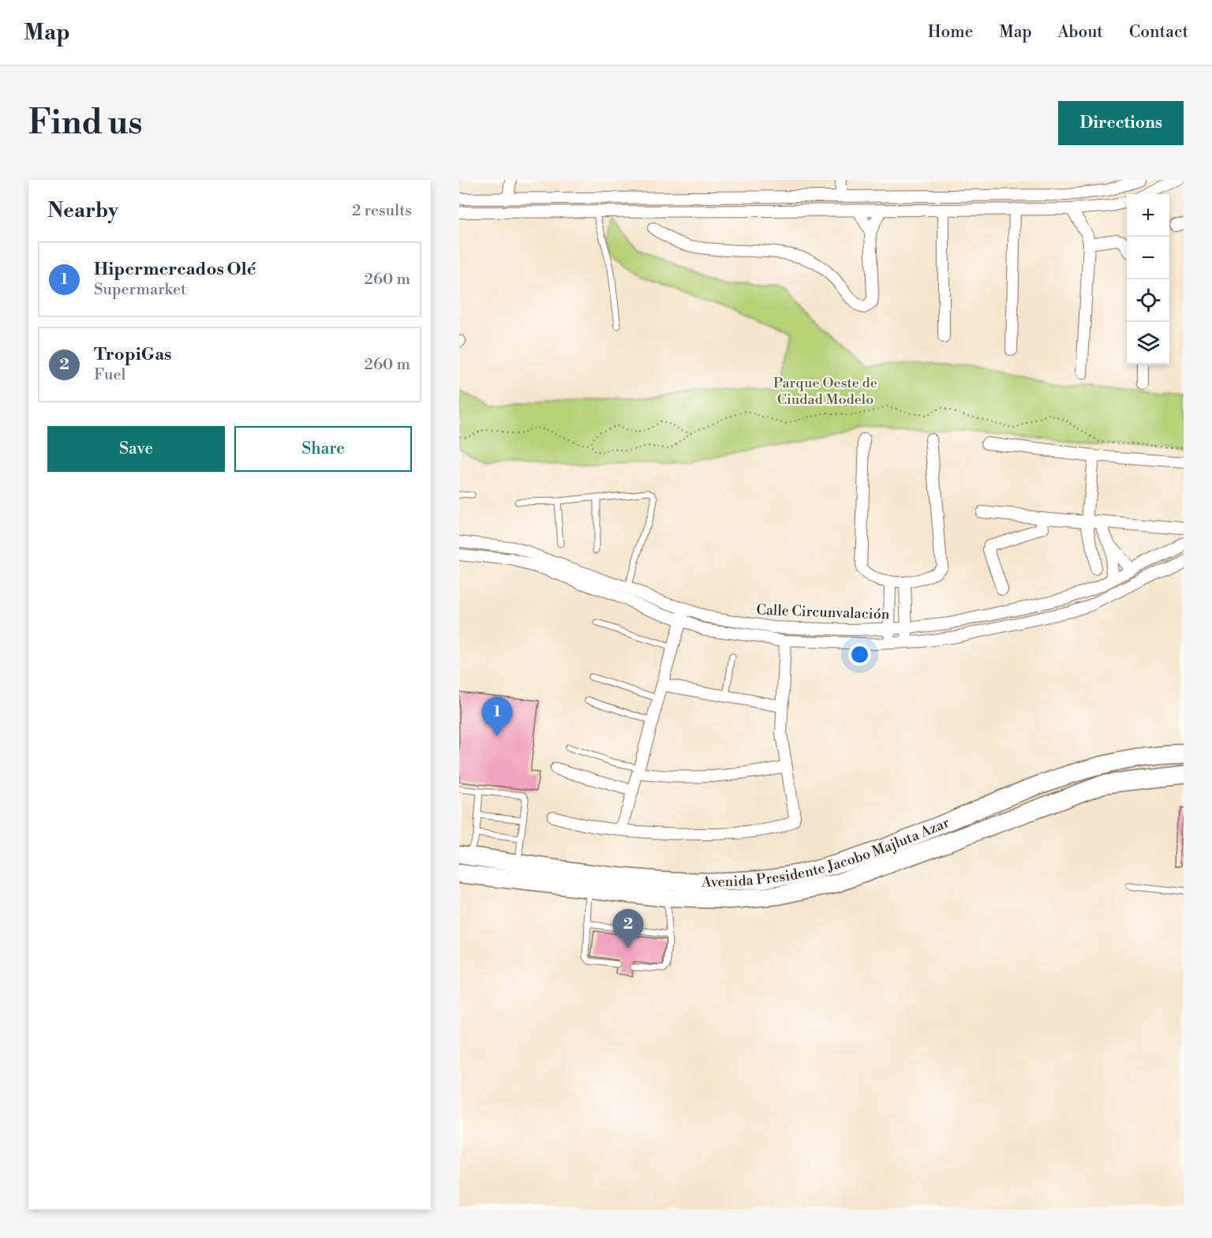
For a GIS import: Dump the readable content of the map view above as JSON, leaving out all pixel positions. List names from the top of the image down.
{
  "streets": {
    "main road": ["Avenida Presidente Jacobo Majluta Azar"],
    "street": ["Calle Circunvalación"]
  },
  "parks": ["Parque Oeste de Ciudad Modelo"],
  "page": {
    "header": "Map",
    "nav": [
      "Home",
      "Map",
      "About",
      "Contact"
    ],
    "buttons": [
      "Directions",
      ["Save", "Share"]
    ],
    "title": "Find us",
    "heading": ["Nearby", "2 results"],
    "map_buttons": ["+", "−"],
    "list": [
      {
        "mark": "1",
        "name": "Hipermercados Olé",
        "note": "Supermarket",
        "value": "260 m"
      },
      {
        "mark": "2",
        "name": "TropiGas",
        "note": "Fuel",
        "value": "260 m"
      }
    ],
    "pins": ["1", "2"]
  }
}
